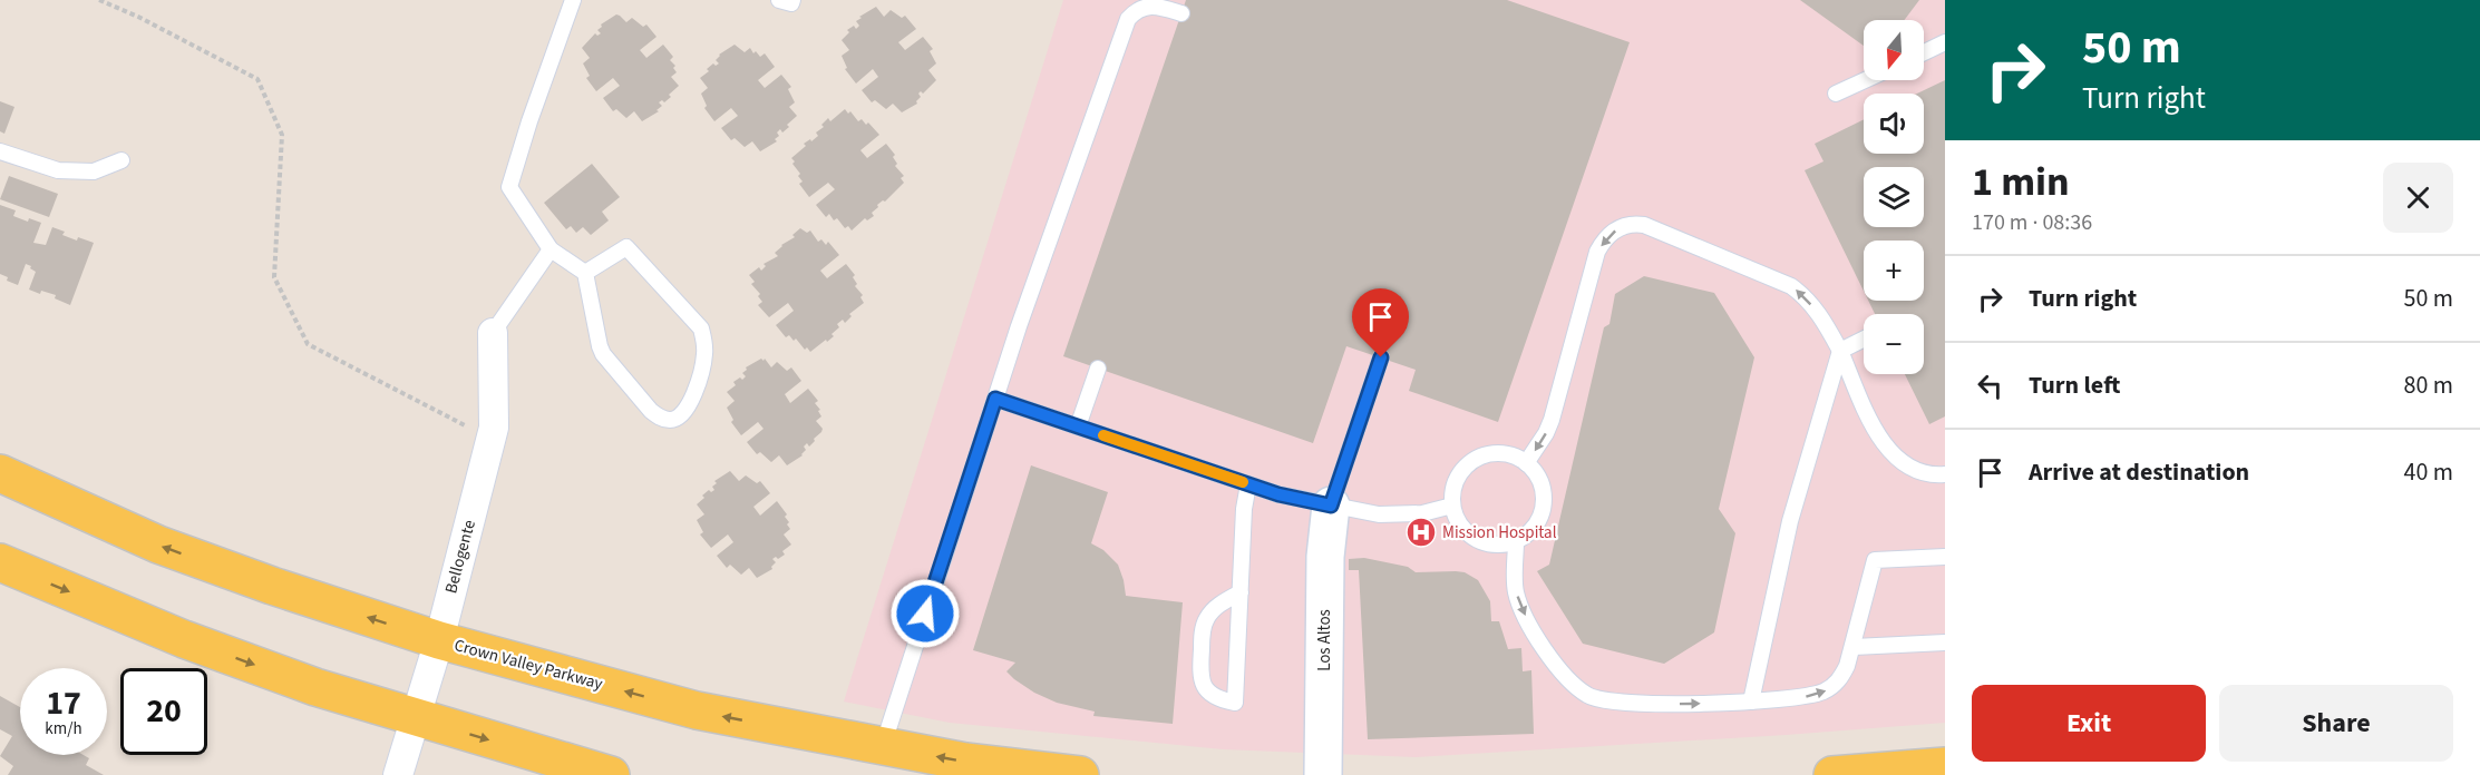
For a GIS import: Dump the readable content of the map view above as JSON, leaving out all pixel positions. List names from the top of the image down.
{
  "streets": {
    "main road": ["Crown Valley Parkway"],
    "street": ["Bellogente", "Los Altos"]
  },
  "crossings": [
    ["Bellogente", "Crown Valley Parkway"]
  ],
  "places": {
    "hospital": ["Mission Hospital"]
  },
  "north": "bottom",
  "page": {
    "turn": ["50 m", "Turn right"],
    "map_buttons": ["+", "−"],
    "heading": ["1 min", "170 m · 08:36"],
    "list": [
      {
        "name": "Turn right",
        "value": "50 m"
      },
      {
        "name": "Turn left",
        "value": "80 m"
      },
      {
        "name": "Arrive at destination",
        "value": "40 m"
      }
    ],
    "speed": "17 km/h",
    "limit": "20",
    "buttons": ["Exit", "Share"]
  }
}
